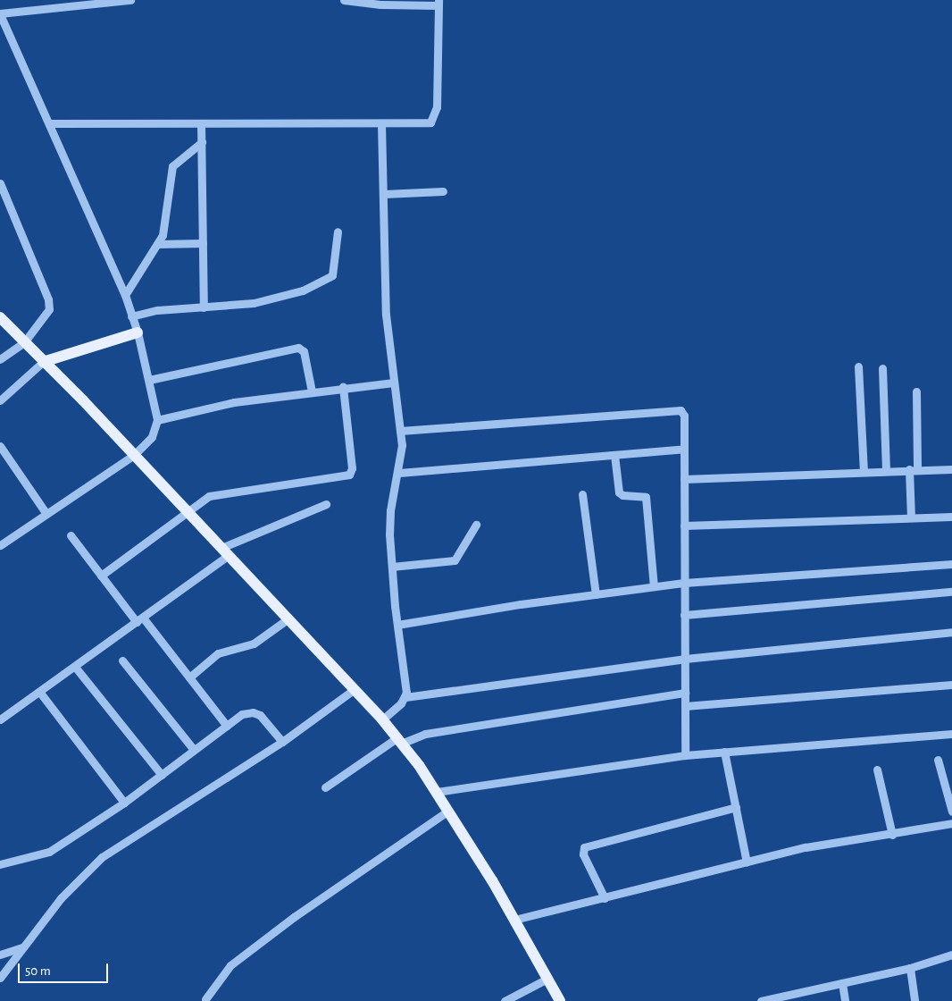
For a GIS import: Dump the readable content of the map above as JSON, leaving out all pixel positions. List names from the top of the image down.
{
  "scale_bar": "50 m"
}
